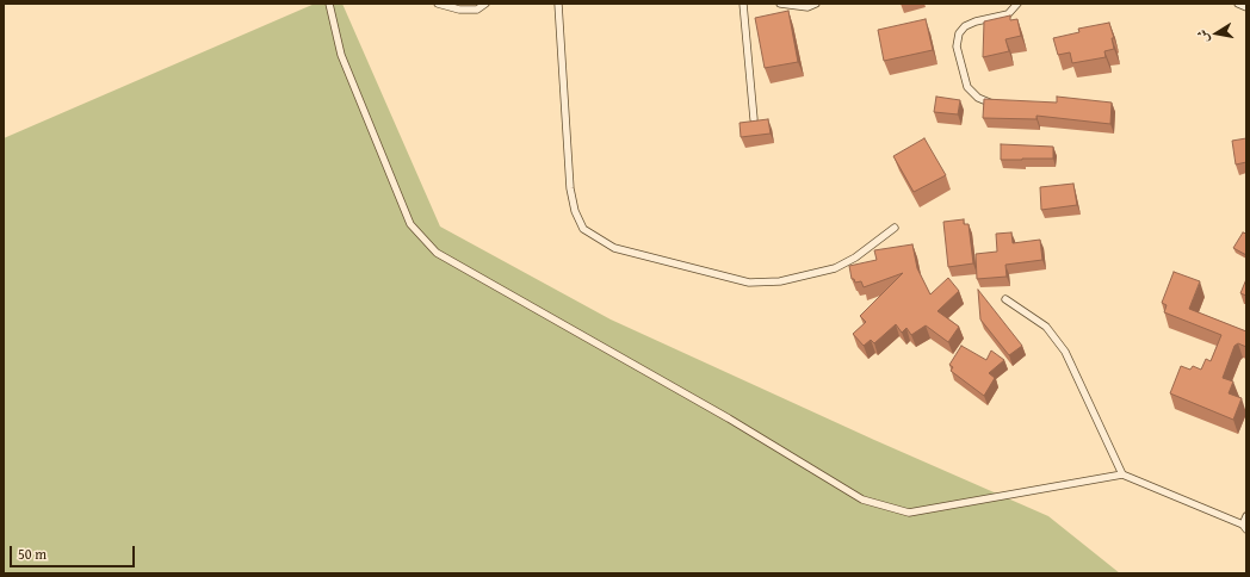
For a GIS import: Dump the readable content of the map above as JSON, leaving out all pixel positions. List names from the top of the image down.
{
  "scale_bar": "50 m",
  "north": "left"
}
